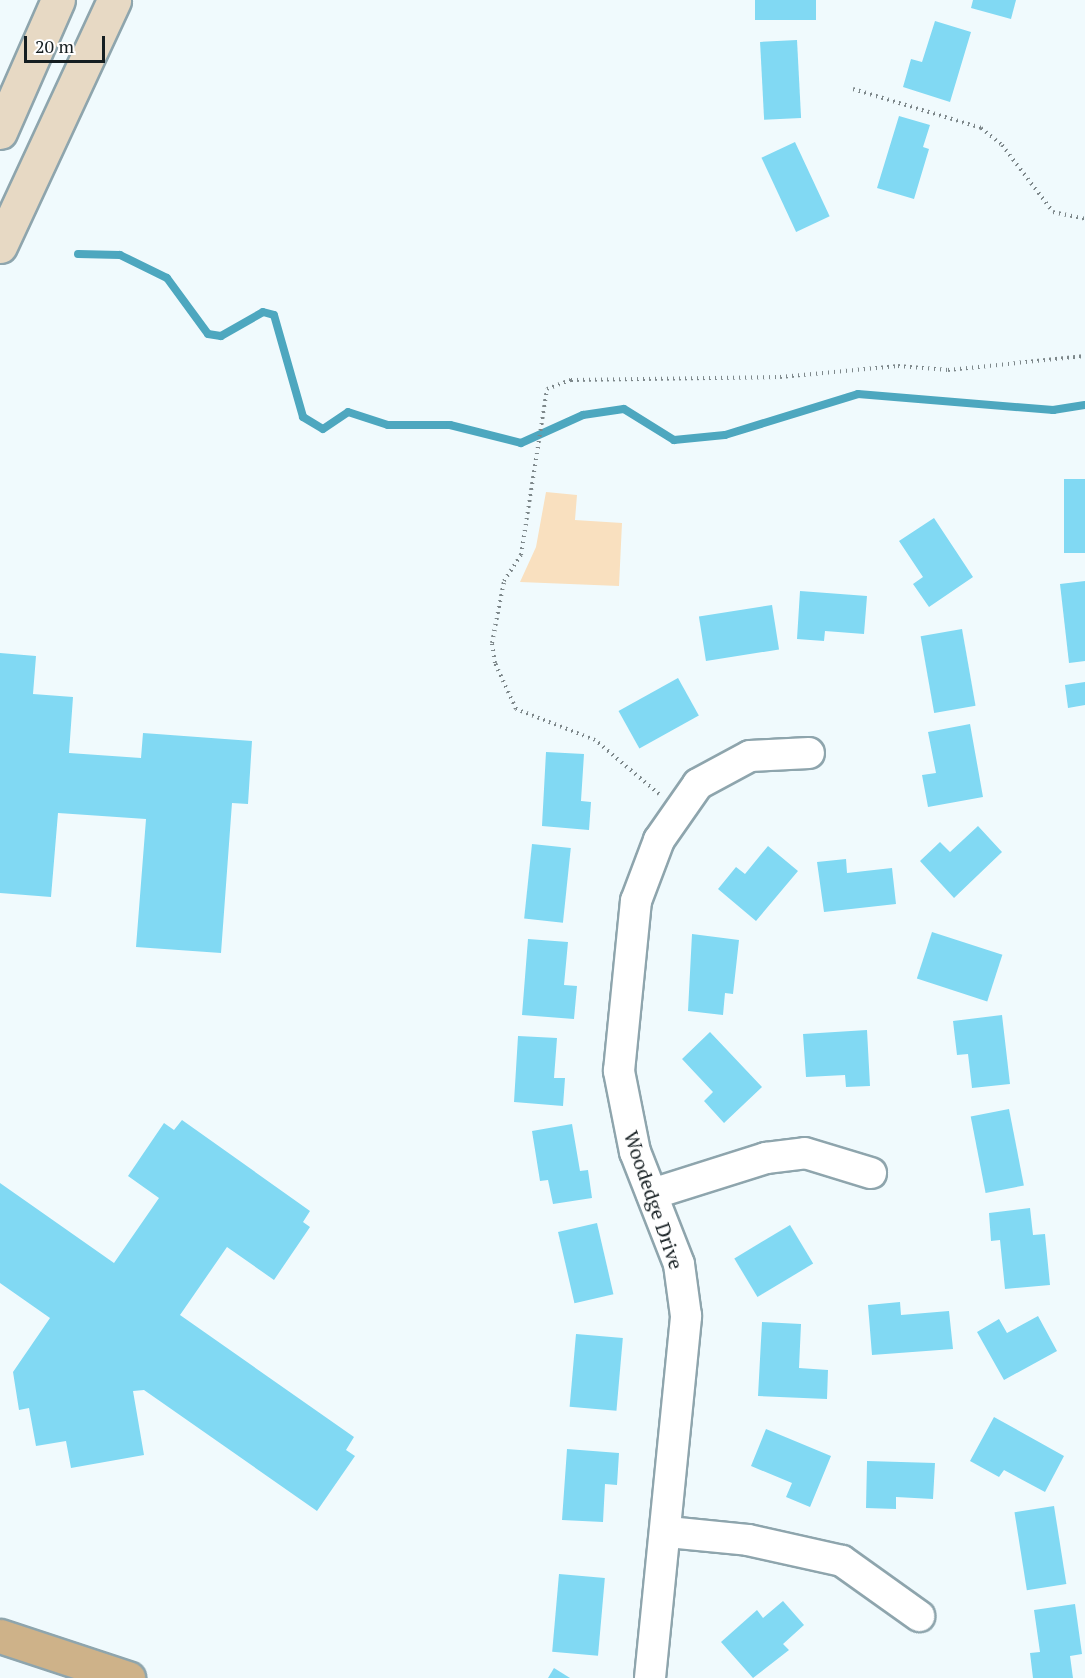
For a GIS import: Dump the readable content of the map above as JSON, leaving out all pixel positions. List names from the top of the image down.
{
  "streets": {
    "street": ["Woodedge Drive"]
  },
  "scale_bar": "20 m"
}
